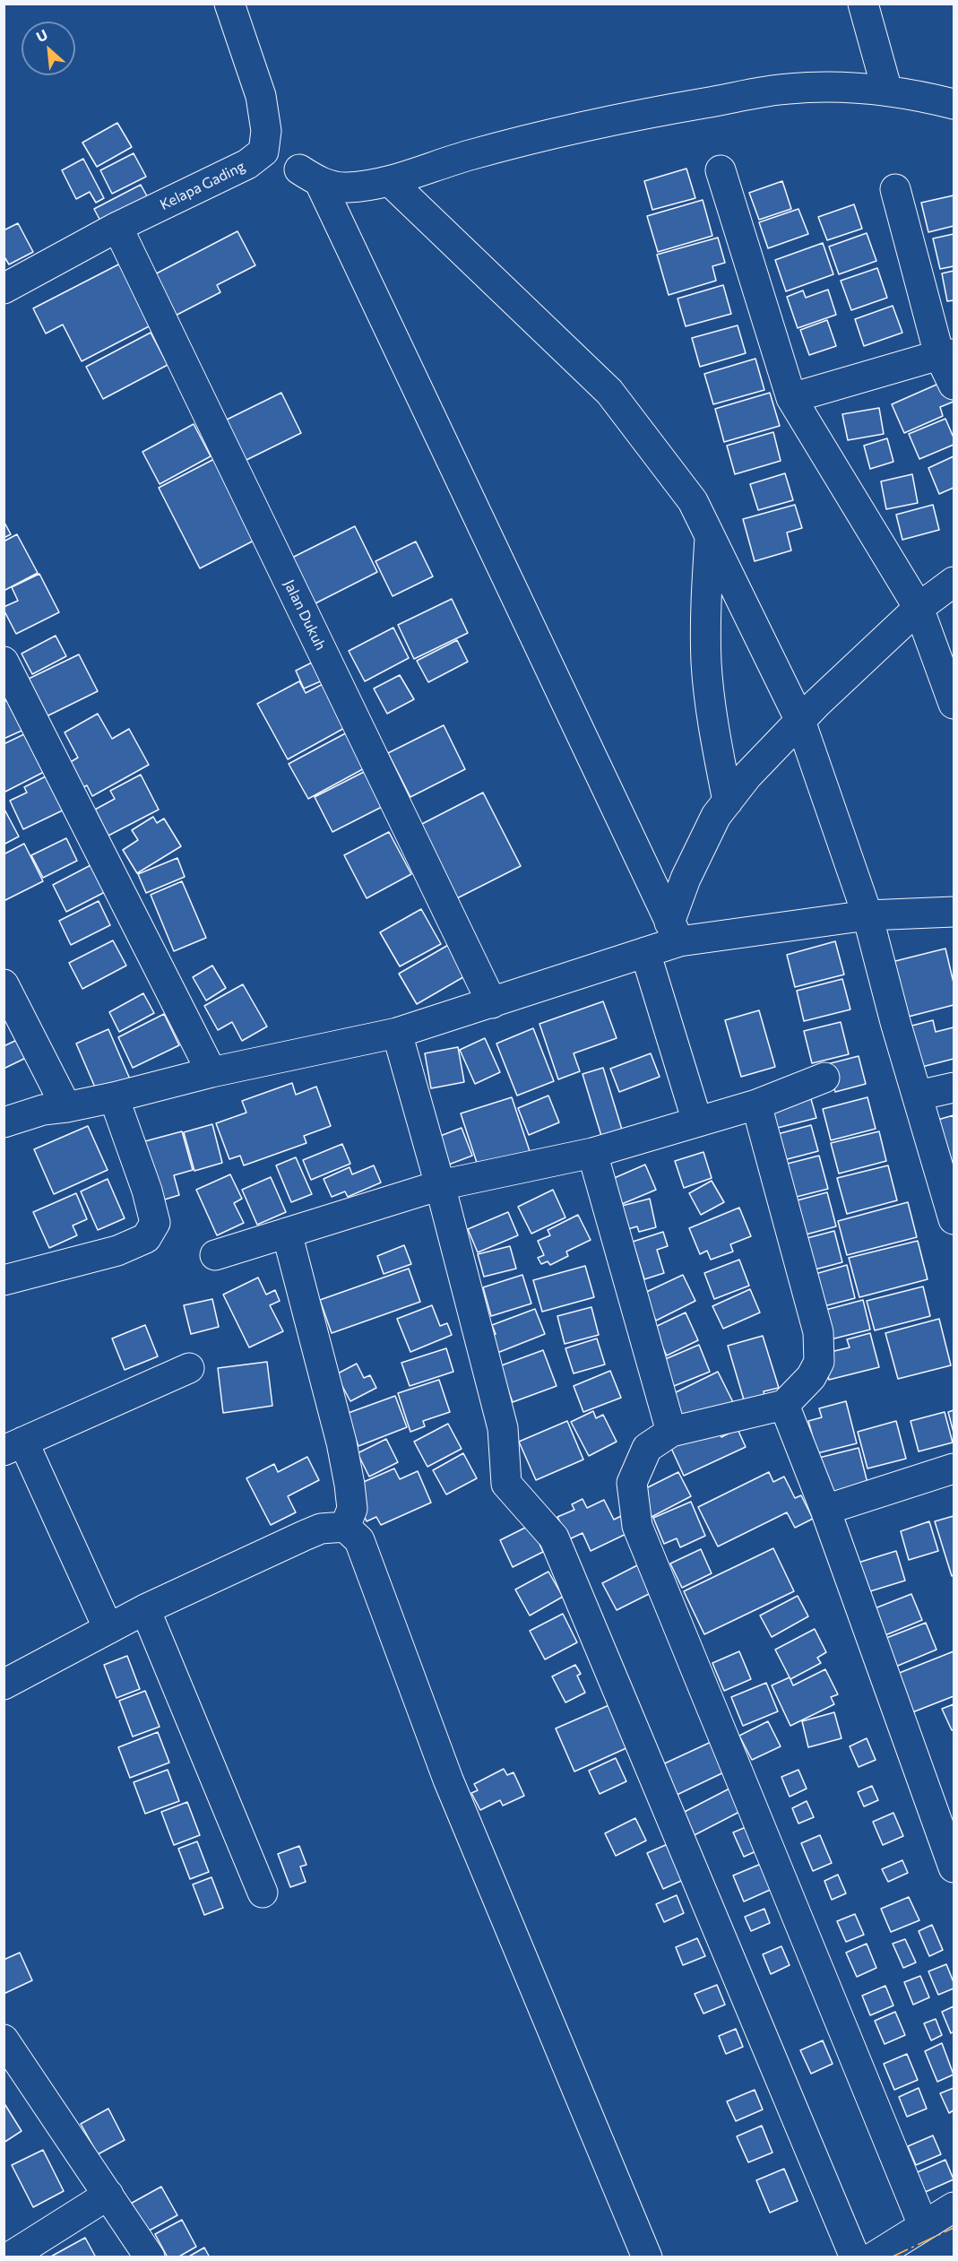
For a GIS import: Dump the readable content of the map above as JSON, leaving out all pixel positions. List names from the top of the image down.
{
  "streets": {
    "street": ["Kelapa Gading", "Jalan Dukuh"]
  },
  "crossings": [
    ["Kelapa Gading", "Jalan Dukuh"]
  ],
  "north": "top left"
}
